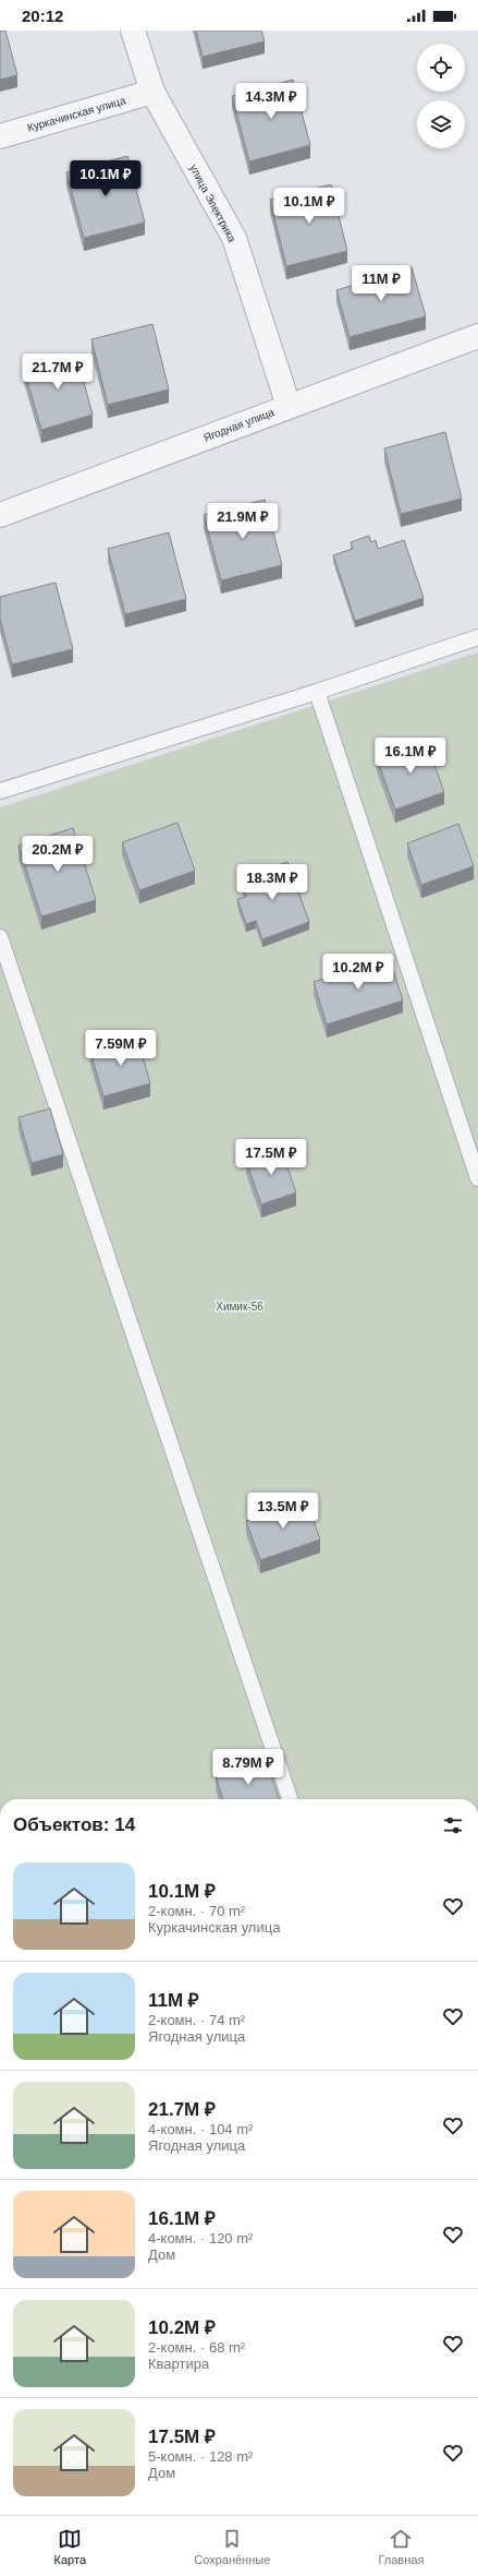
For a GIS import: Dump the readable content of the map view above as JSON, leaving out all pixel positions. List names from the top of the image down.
{
  "streets": {
    "street": ["Куркачинская улица", "улица Электрика", "Ягодная улица"]
  },
  "crossings": [
    ["Куркачинская улица", "улица Электрика"],
    ["улица Электрика", "Ягодная улица"]
  ],
  "parks": ["Химик-56"],
  "page": {
    "status": "20:12",
    "price": [
      "14.3M ₽",
      "10.1M ₽",
      "10.1M ₽",
      "11M ₽",
      "21.7M ₽",
      "21.9M ₽",
      "16.1M ₽",
      "20.2M ₽",
      "18.3M ₽",
      "10.2M ₽",
      "7.59M ₽",
      "17.5M ₽",
      "13.5M ₽",
      "8.79M ₽"
    ],
    "heading": "Объектов: 14",
    "list": [
      {
        "name": "10.1M ₽",
        "note": "2-комн. · 70 m² · Куркачинская улица"
      },
      {
        "name": "11M ₽",
        "note": "2-комн. · 74 m² · Ягодная улица"
      },
      {
        "name": "21.7M ₽",
        "note": "4-комн. · 104 m² · Ягодная улица"
      },
      {
        "name": "16.1M ₽",
        "note": "4-комн. · 120 m² · Дом"
      },
      {
        "name": "10.2M ₽",
        "note": "2-комн. · 68 m² · Квартира"
      },
      {
        "name": "17.5M ₽",
        "note": "5-комн. · 128 m² · Дом"
      }
    ],
    "tabs": ["Карта", "Сохранённые", "Главная"]
  }
}
